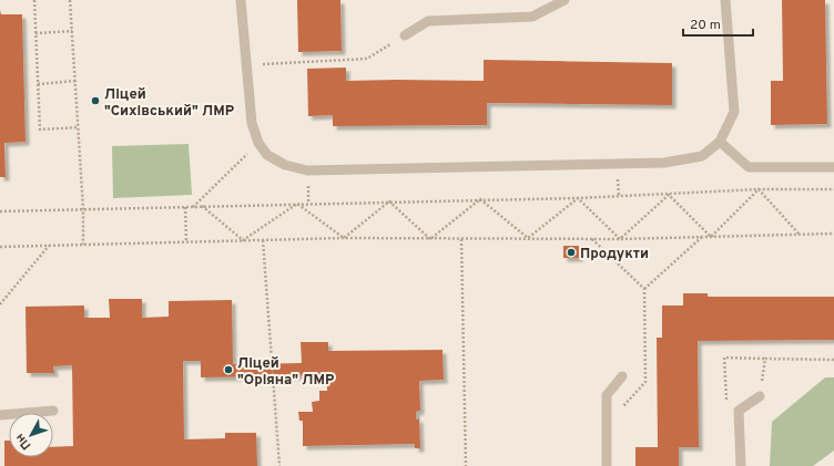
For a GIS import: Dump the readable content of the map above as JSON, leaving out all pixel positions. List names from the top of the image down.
{
  "places": ["Ліцей \"Сихівський\" ЛМР", "Продукти", "Ліцей \"Оріяна\" ЛМР"],
  "scale_bar": "20 m",
  "north": "bottom left"
}
